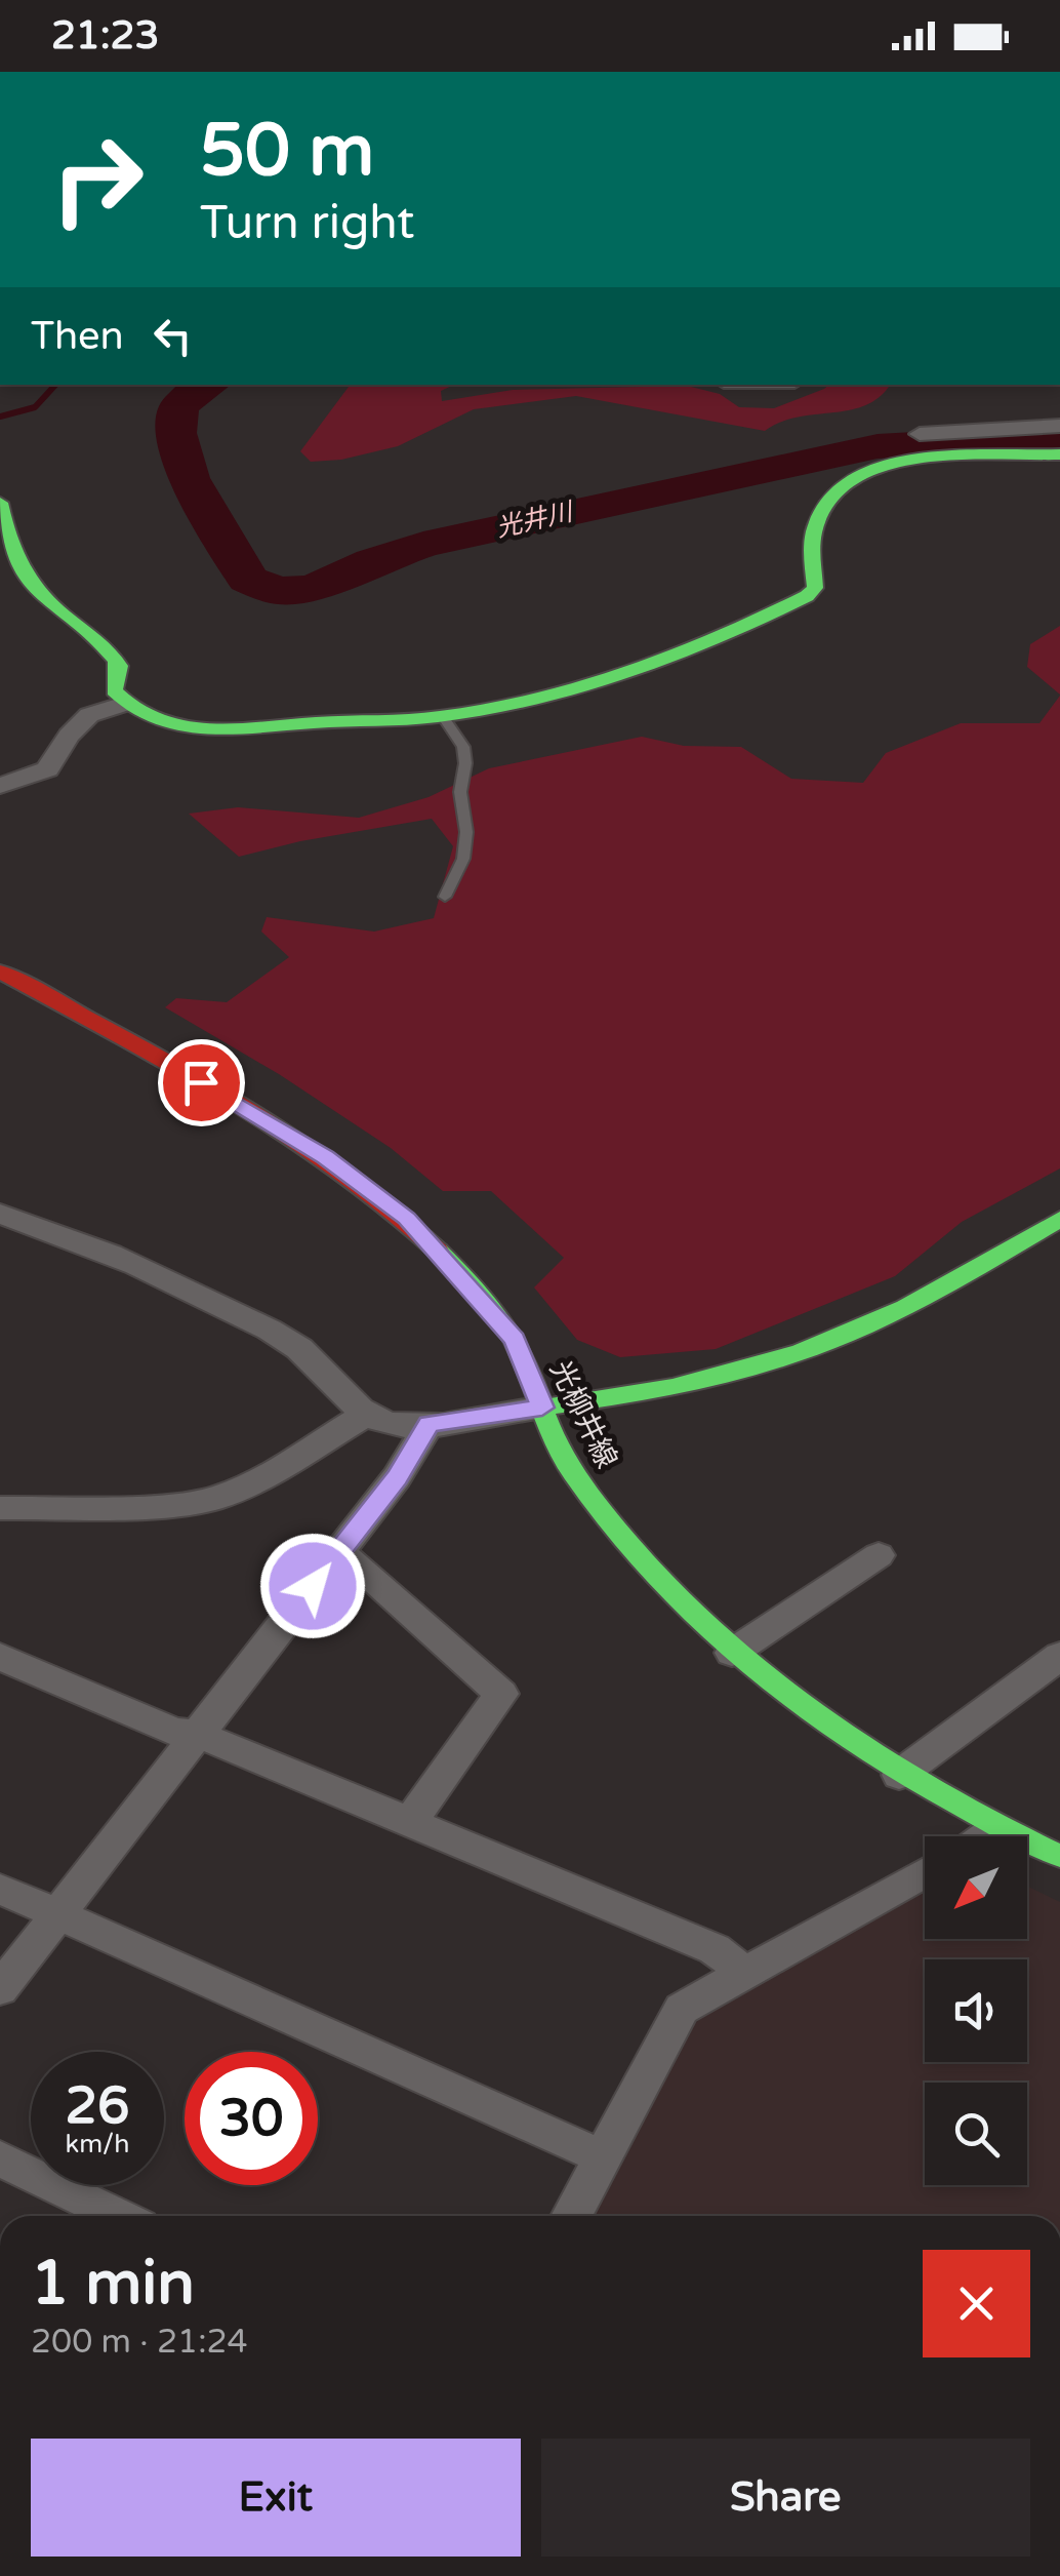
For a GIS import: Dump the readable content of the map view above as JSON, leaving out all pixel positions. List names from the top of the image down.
{
  "streets": {
    "street": ["光柳井線"]
  },
  "water": ["光井川"],
  "north": "bottom left",
  "page": {
    "status": "21:23",
    "turn": ["50 m", "Turn right"],
    "then": "Then",
    "speed": "26 km/h",
    "limit": "30",
    "heading": ["1 min", "200 m · 21:24"],
    "buttons": ["Exit", "Share"]
  }
}
